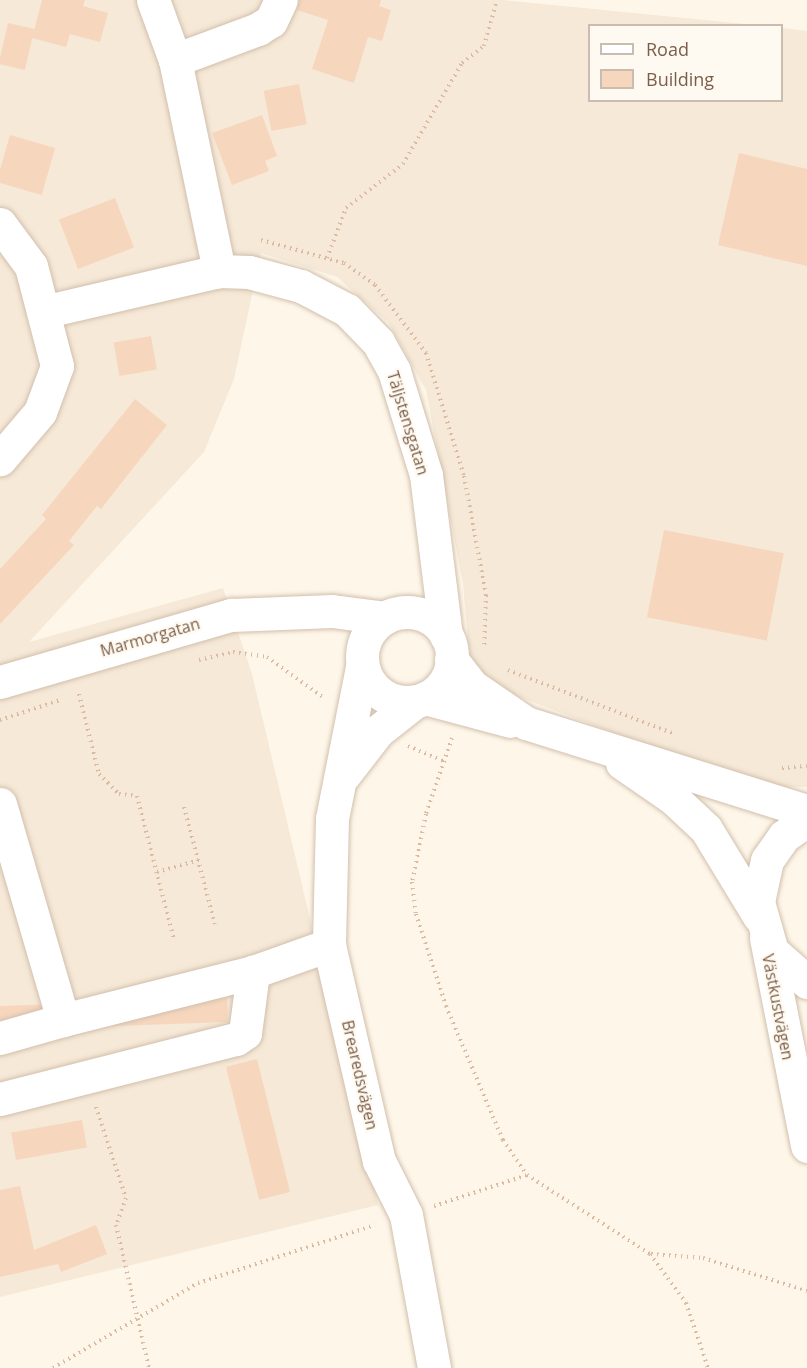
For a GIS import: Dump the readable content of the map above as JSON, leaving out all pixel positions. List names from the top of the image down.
{
  "streets": {
    "street": [
      "Täljstensgatan",
      "Marmorgatan",
      "Västkustvägen",
      "Brearedsvägen"
    ]
  },
  "crossings": [
    ["Täljstensgatan", "Marmorgatan"],
    ["Täljstensgatan", "Brearedsvägen"],
    ["Marmorgatan", "Brearedsvägen"]
  ],
  "legend": ["Road", "Building"]
}
